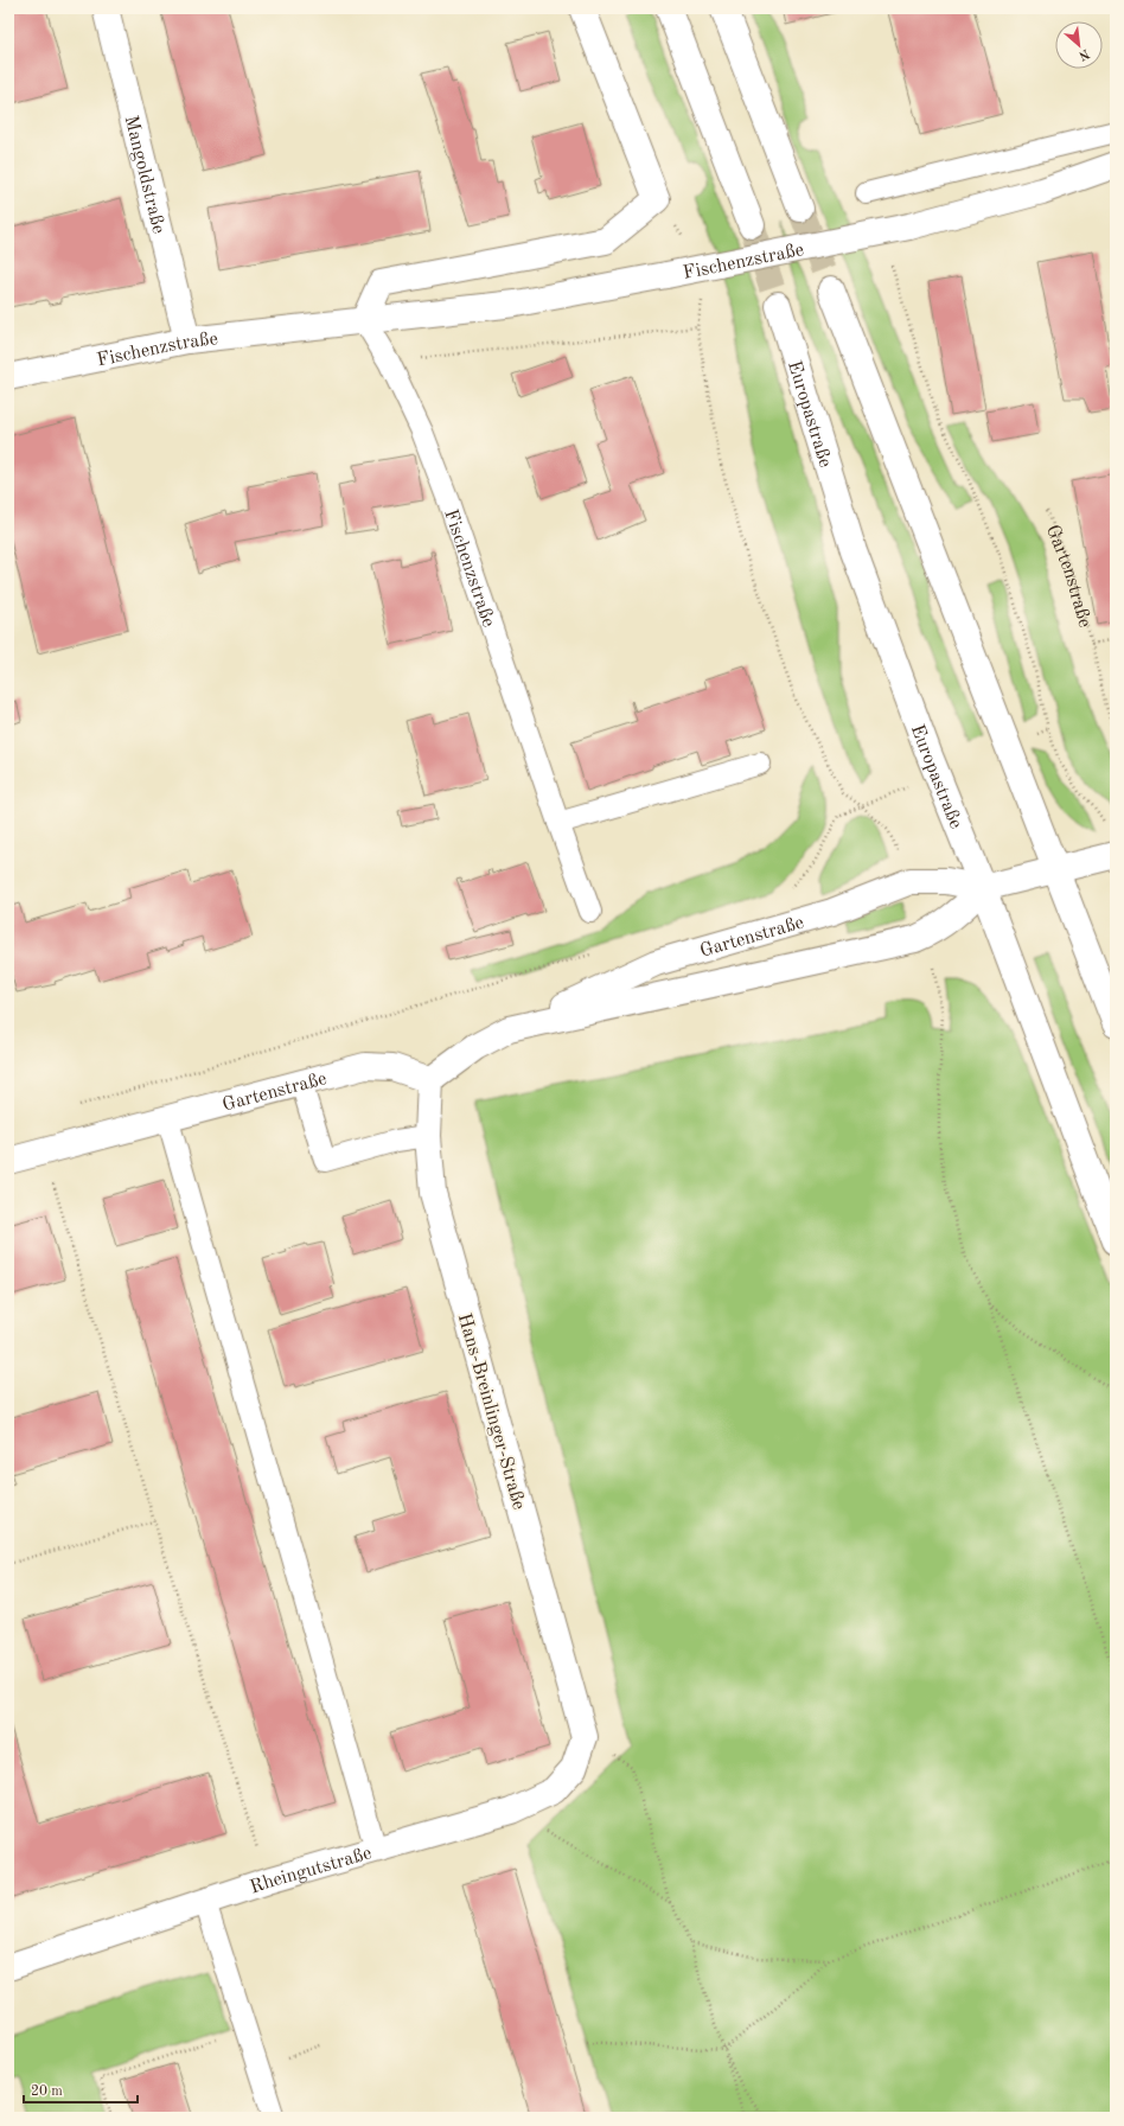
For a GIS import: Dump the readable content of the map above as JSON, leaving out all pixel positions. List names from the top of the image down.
{
  "streets": {
    "street": [
      "Mangoldstraße",
      "Fischenzstraße",
      "Europastraße",
      "Gartenstraße",
      "Hans-Breinlinger-Straße",
      "Rheingutstraße"
    ]
  },
  "crossings": [
    ["Mangoldstraße", "Fischenzstraße"],
    ["Europastraße", "Gartenstraße"],
    ["Gartenstraße", "Hans-Breinlinger-Straße"],
    ["Hans-Breinlinger-Straße", "Rheingutstraße"]
  ],
  "scale_bar": "20 m",
  "north": "bottom right"
}
